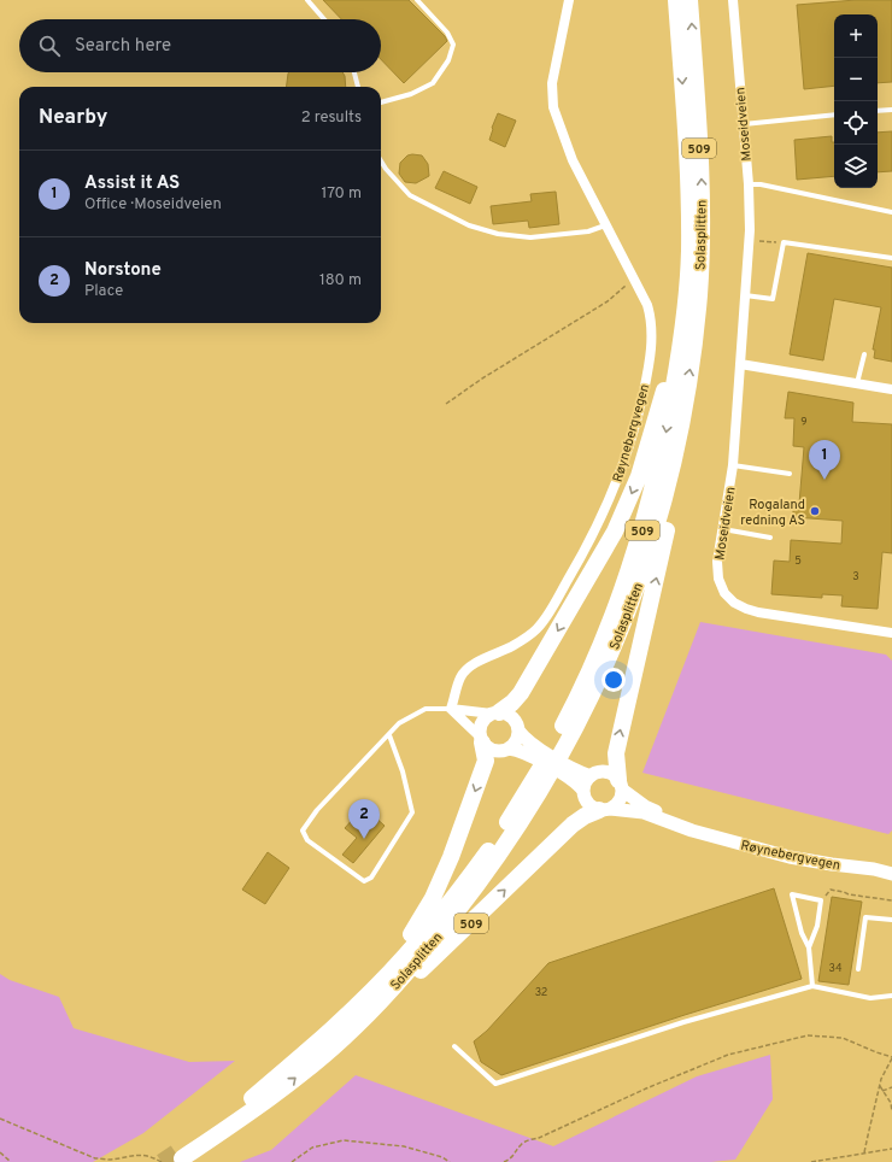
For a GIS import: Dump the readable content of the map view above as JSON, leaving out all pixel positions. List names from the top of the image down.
{
  "streets": {
    "highway": ["509", "Solasplitten"],
    "street": ["Moseidveien", "Røynebergvegen"]
  },
  "crossings": [
    ["509", "Solasplitten"],
    ["509", "Røynebergvegen"]
  ],
  "places": ["Rogaland redning AS"],
  "house_numbers": [
    "9",
    "5",
    "3",
    "34",
    "32"
  ],
  "page": {
    "map_buttons": ["+", "−"],
    "search": "Search here",
    "heading": ["Nearby", "2 results"],
    "list": [
      {
        "mark": "1",
        "name": "Assist it AS",
        "note": "Office · Moseidveien",
        "value": "170 m"
      },
      {
        "mark": "2",
        "name": "Norstone",
        "note": "Place",
        "value": "180 m"
      }
    ],
    "pins": ["1", "2"]
  }
}
